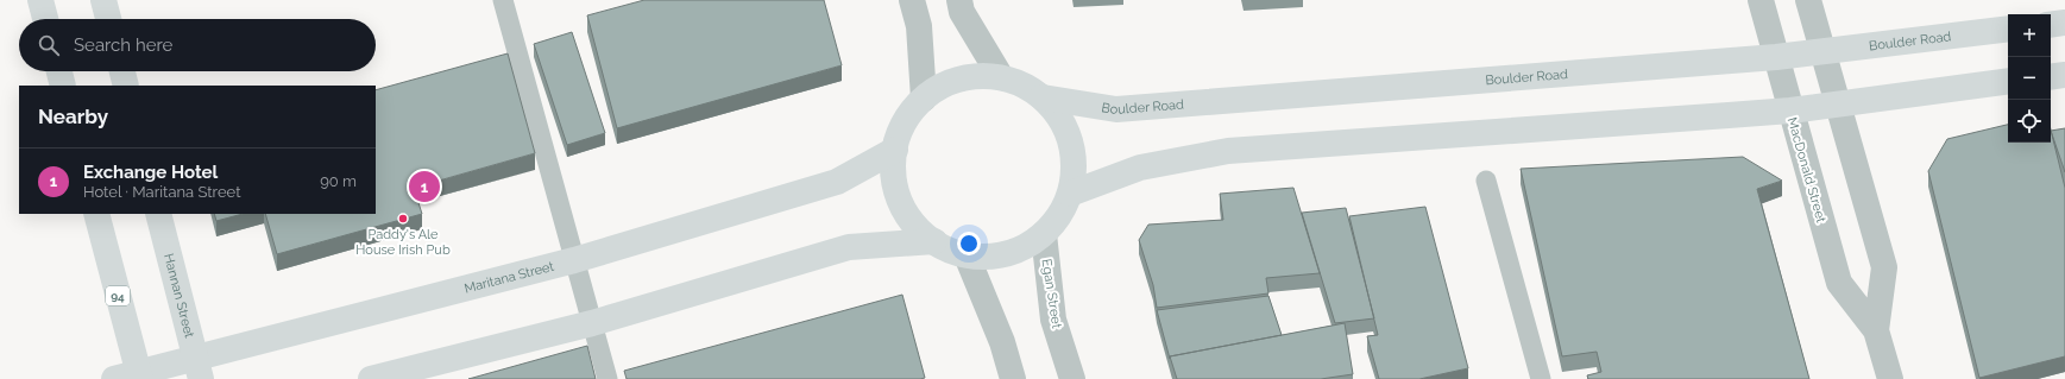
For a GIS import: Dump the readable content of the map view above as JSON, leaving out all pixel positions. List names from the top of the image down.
{
  "streets": {
    "main road": [
      "Boulder Road",
      "Maritana Street",
      "94",
      "Hannan Street"
    ],
    "street": ["MacDonald Street", "Egan Street"]
  },
  "crossings": [
    ["Boulder Road", "MacDonald Street"],
    ["Boulder Road", "Maritana Street"],
    ["Boulder Road", "Egan Street"],
    ["Maritana Street", "94"],
    ["Maritana Street", "Hannan Street"]
  ],
  "places": ["Paddy's Ale House Irish Pub"],
  "page": {
    "map_buttons": ["+", "−"],
    "search": "Search here",
    "heading": "Nearby",
    "list": [
      {
        "mark": "1",
        "name": "Exchange Hotel",
        "note": "Hotel · Maritana Street",
        "value": "90 m"
      }
    ],
    "pins": "1"
  }
}
